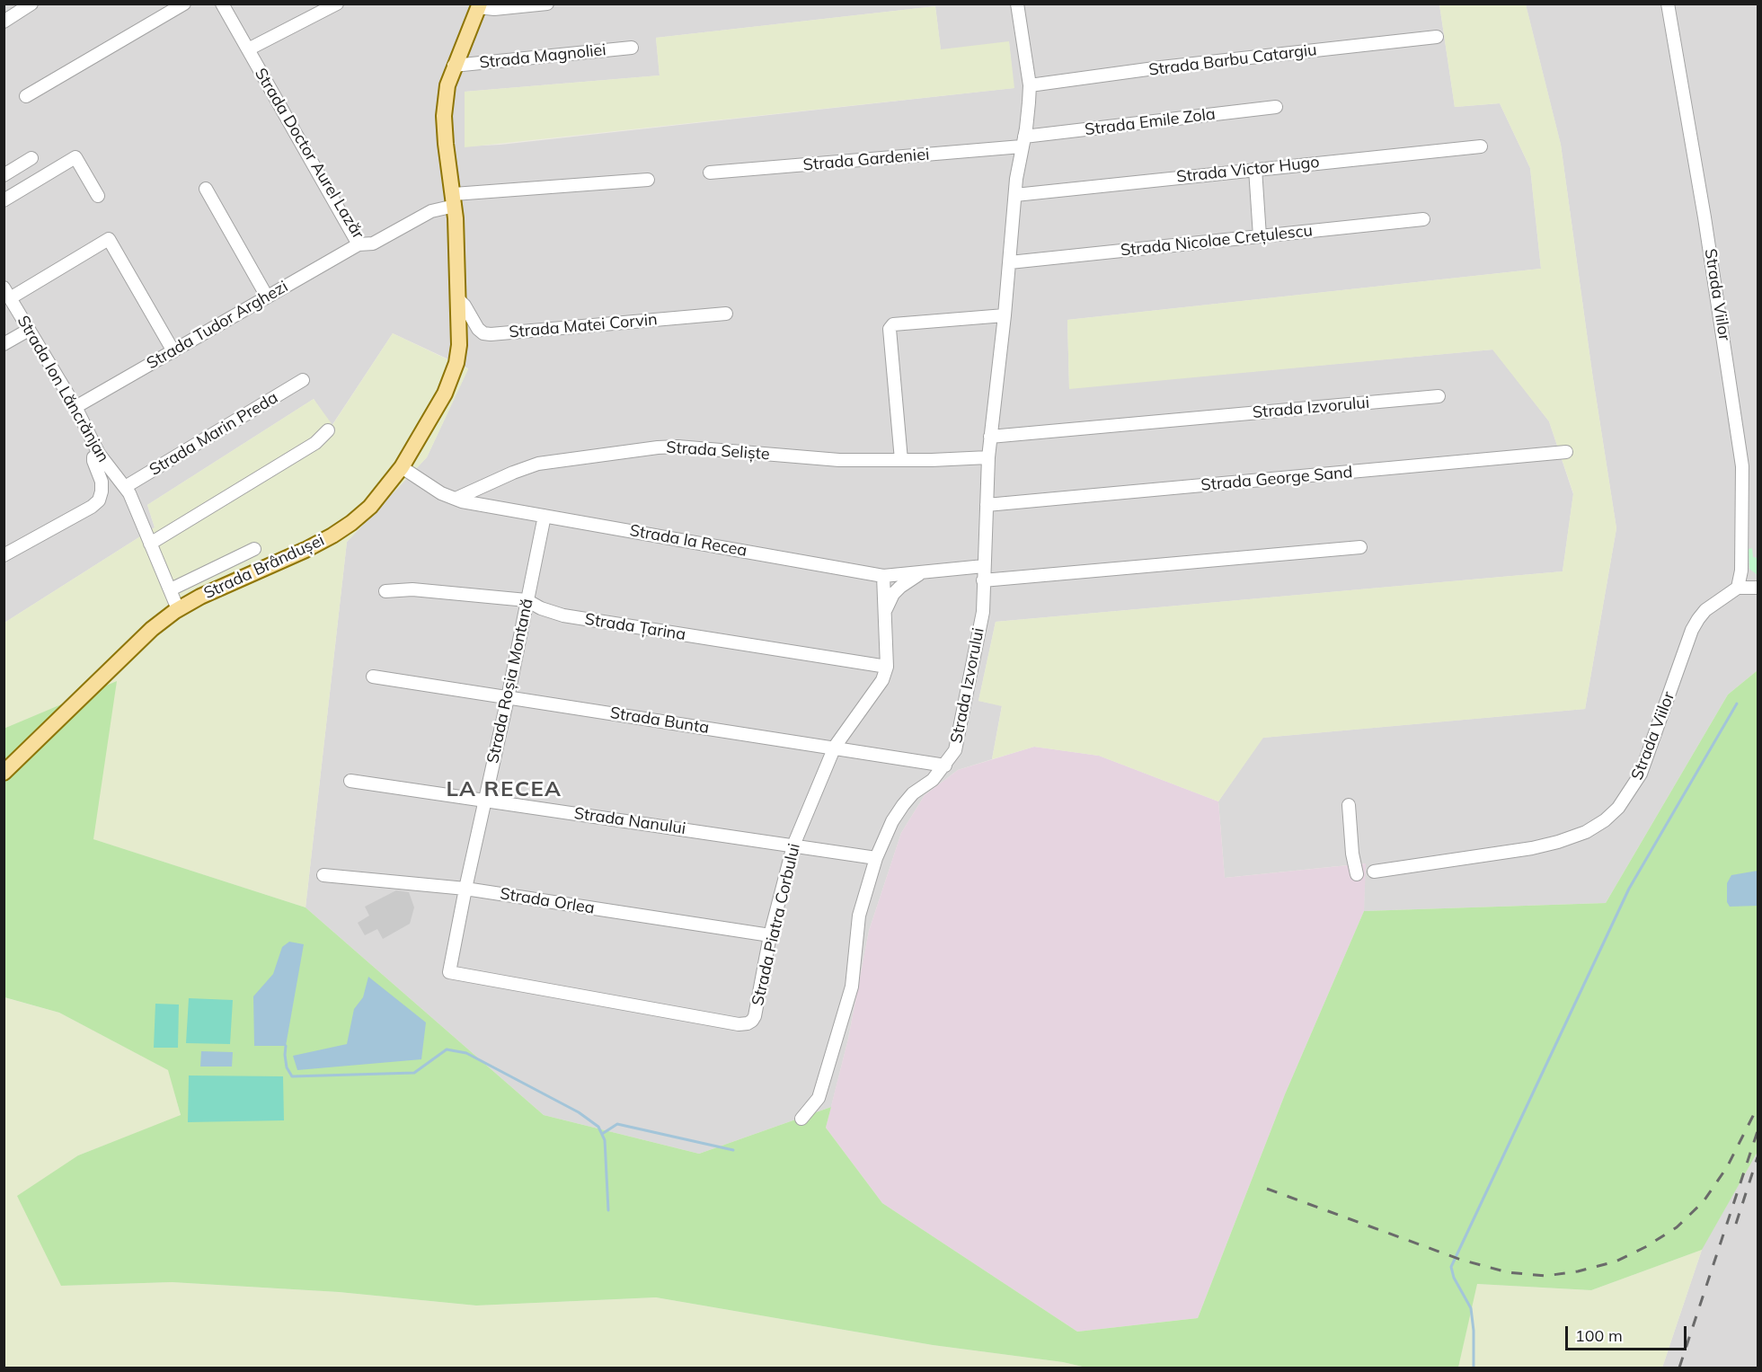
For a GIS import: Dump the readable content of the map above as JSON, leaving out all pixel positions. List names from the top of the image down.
{
  "streets": {
    "main road": ["Strada Brândușei"],
    "street": [
      "Strada Magnoliei",
      "Strada Barbu Catargiu",
      "Strada Emile Zola",
      "Strada Doctor Aurel Lazăr",
      "Strada Gardeniei",
      "Strada Victor Hugo",
      "Strada Nicolae Crețulescu",
      "Strada Viilor",
      "Strada Tudor Arghezi",
      "Strada Matei Corvin",
      "Strada Ion Lăncrănjan",
      "Strada Izvorului",
      "Strada Marin Preda",
      "Strada Seliște",
      "Strada George Sand",
      "Strada la Recea",
      "Strada Țarina",
      "Strada Roșia Montană",
      "Strada Bunta",
      "Strada Nanului",
      "Strada Orlea",
      "Strada Piatra Corbului"
    ]
  },
  "crossings": [
    ["Strada Magnoliei", "Strada Brândușei"],
    ["Strada Barbu Catargiu", "Strada Izvorului"],
    ["Strada Emile Zola", "Strada Gardeniei"],
    ["Strada Emile Zola", "Strada Izvorului"],
    ["Strada Doctor Aurel Lazăr", "Strada Tudor Arghezi"],
    ["Strada Doctor Aurel Lazăr", "Strada Brândușei"],
    ["Strada Gardeniei", "Strada Izvorului"],
    ["Strada Victor Hugo", "Strada Izvorului"],
    ["Strada Nicolae Crețulescu", "Strada Izvorului"],
    ["Strada Tudor Arghezi", "Strada Ion Lăncrănjan"],
    ["Strada Matei Corvin", "Strada Brândușei"],
    ["Strada Ion Lăncrănjan", "Strada Marin Preda"],
    ["Strada Ion Lăncrănjan", "Strada Brândușei"],
    ["Strada Izvorului", "Strada Seliște"],
    ["Strada Izvorului", "Strada George Sand"],
    ["Strada Izvorului", "Strada la Recea"],
    ["Strada Izvorului", "Strada Bunta"],
    ["Strada Izvorului", "Strada Nanului"],
    ["Strada Seliște", "Strada la Recea"],
    ["Strada la Recea", "Strada Brândușei"],
    ["Strada la Recea", "Strada Roșia Montană"],
    ["Strada la Recea", "Strada Piatra Corbului"],
    ["Strada Țarina", "Strada Roșia Montană"],
    ["Strada Țarina", "Strada Piatra Corbului"],
    ["Strada Roșia Montană", "Strada Bunta"],
    ["Strada Roșia Montană", "Strada Nanului"],
    ["Strada Roșia Montană", "Strada Orlea"],
    ["Strada Roșia Montană", "Strada Piatra Corbului"],
    ["Strada Bunta", "Strada Piatra Corbului"],
    ["Strada Nanului", "Strada Piatra Corbului"],
    ["Strada Orlea", "Strada Piatra Corbului"]
  ],
  "districts": ["LA RECEA"],
  "scale_bar": "100 m"
}
